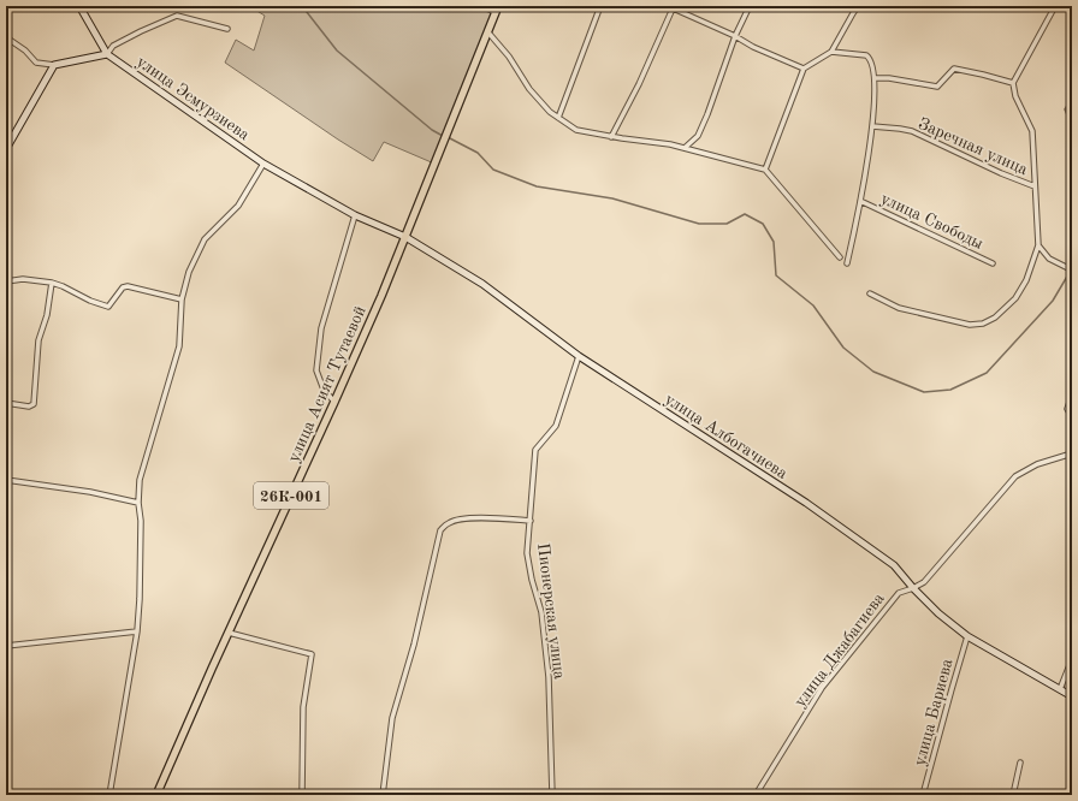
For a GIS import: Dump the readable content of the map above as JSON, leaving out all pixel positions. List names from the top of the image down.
{
  "streets": {
    "main road": ["улица Асият Тутаевой", "26К-001"],
    "street": [
      "улица Эсмурзиева",
      "Заречная улица",
      "улица Свободы",
      "улица Албогачиева",
      "Пионерская улица",
      "улица Джабагиева",
      "улица Бариева"
    ]
  },
  "crossings": [
    ["улица Эсмурзиева", "улица Албогачиева"],
    ["улица Асият Тутаевой", "улица Албогачиева"],
    ["улица Албогачиева", "Пионерская улица"],
    ["улица Албогачиева", "улица Джабагиева"],
    ["улица Албогачиева", "улица Бариева"]
  ]
}
